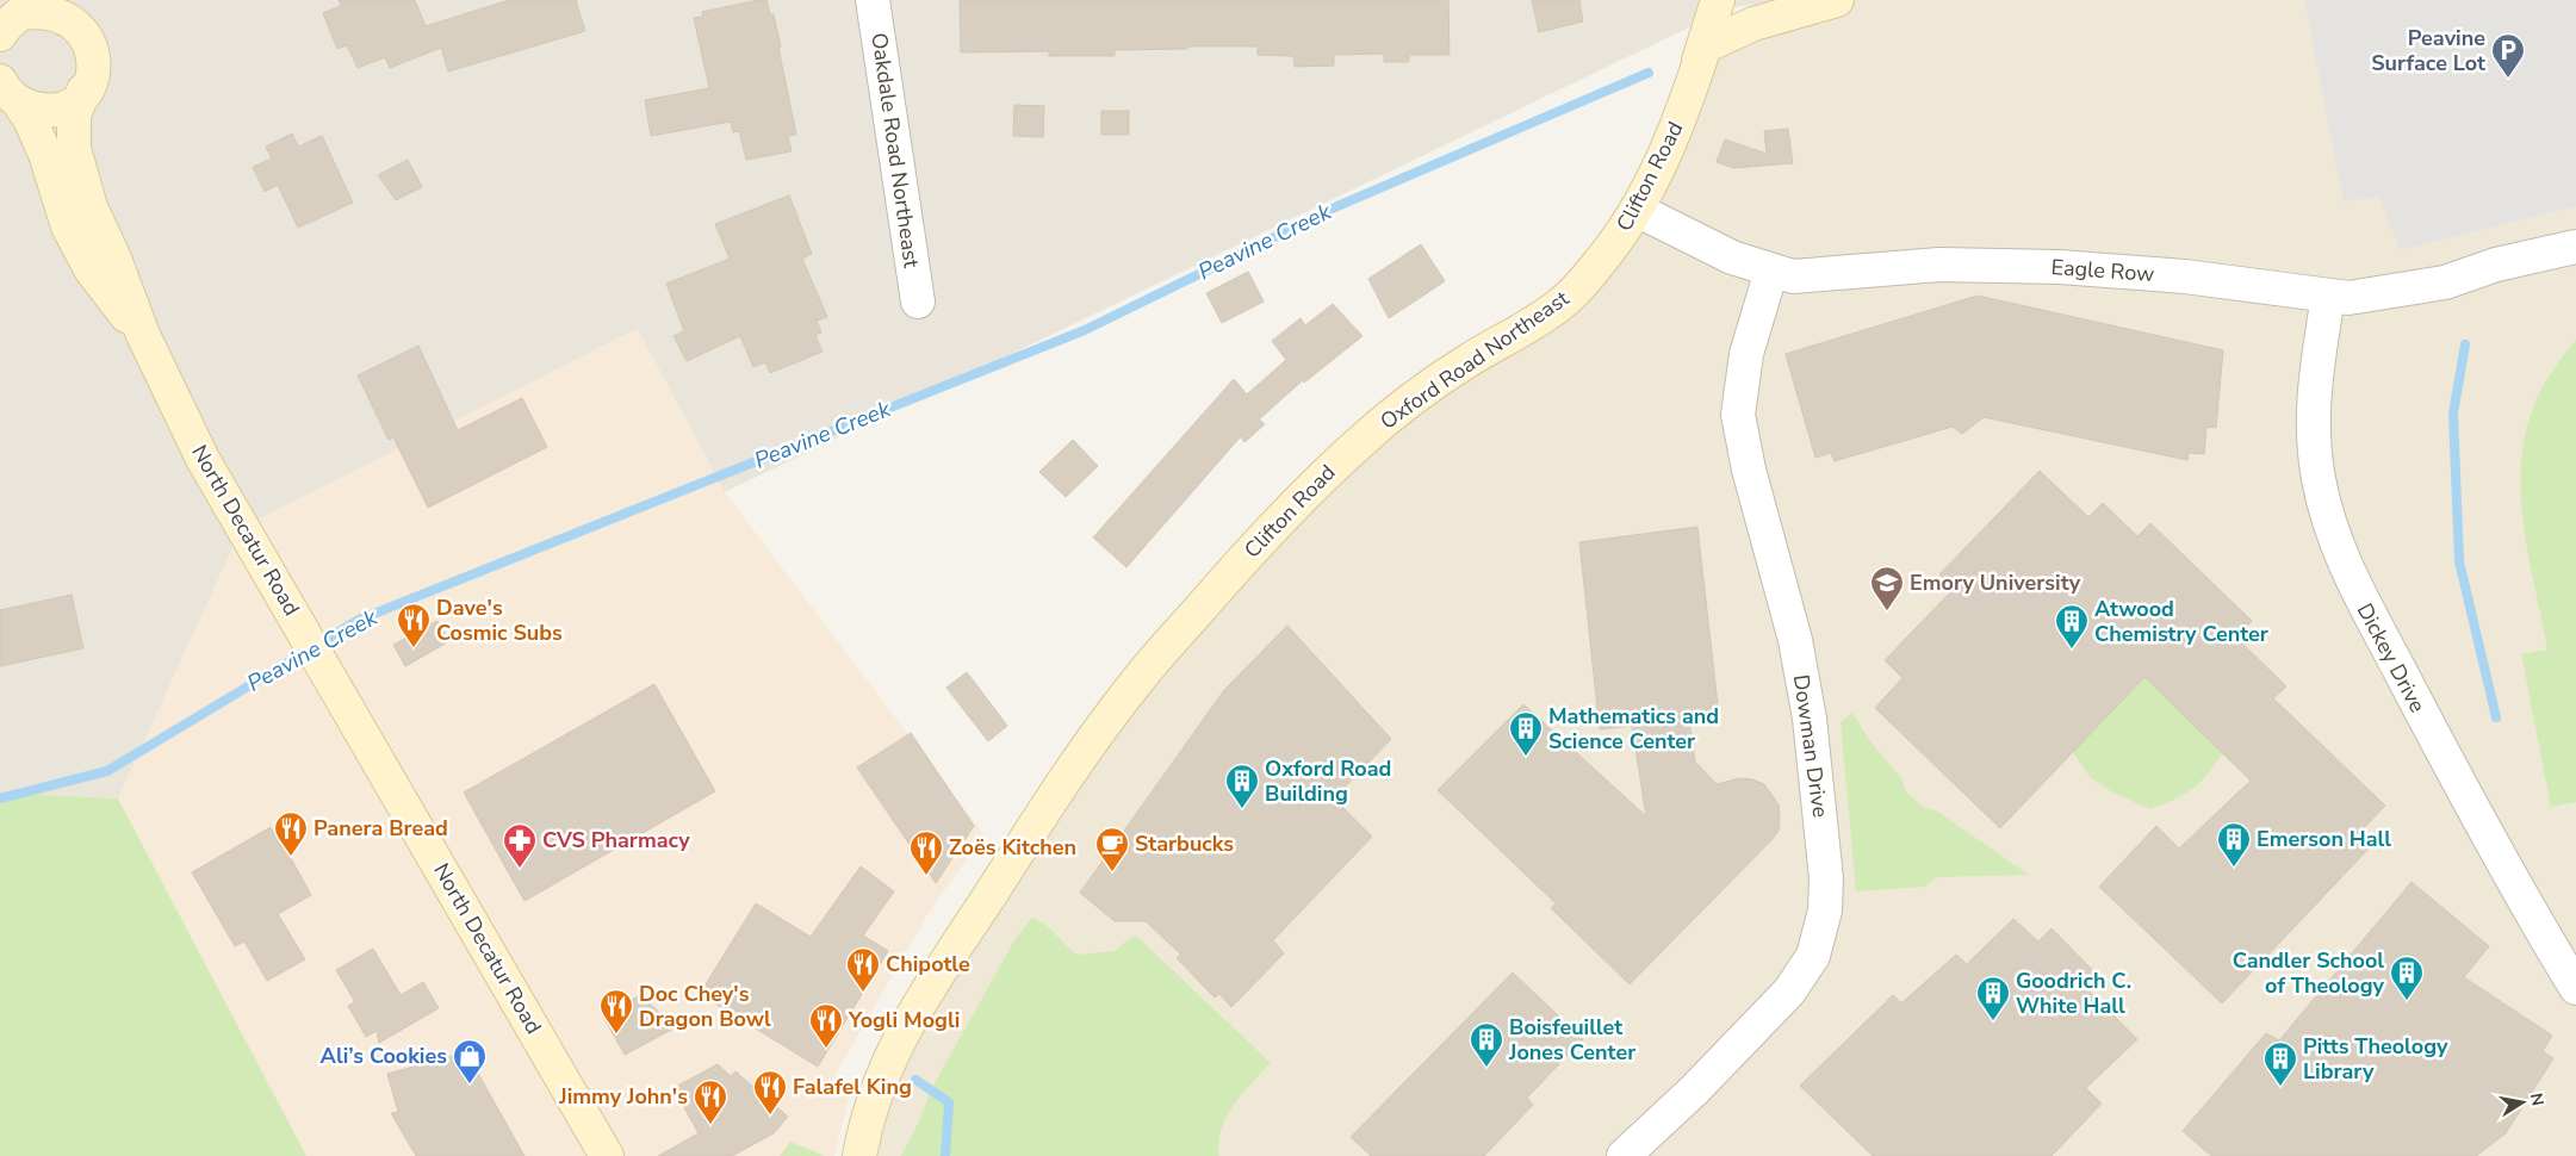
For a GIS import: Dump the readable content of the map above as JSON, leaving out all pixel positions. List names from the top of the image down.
{
  "streets": {
    "main road": ["Clifton Road", "Oxford Road Northeast", "North Decatur Road"],
    "street": [
      "Oakdale Road Northeast",
      "Eagle Row",
      "Dickey Drive",
      "Dowman Drive"
    ]
  },
  "crossings": [
    ["Clifton Road", "Eagle Row"],
    ["Clifton Road", "Oxford Road Northeast"],
    ["Eagle Row", "Dickey Drive"],
    ["Eagle Row", "Dowman Drive"]
  ],
  "water": ["Peavine Creek"],
  "places": {
    "parking": ["Peavine Surface Lot"],
    "school or university": ["Emory University"],
    "restaurant": [
      "Dave's Cosmic Subs",
      "Panera Bread",
      "Zoës Kitchen",
      "Chipotle",
      "Doc Chey's Dragon Bowl",
      "Yogli Mogli",
      "Falafel King",
      "Jimmy John's"
    ],
    "building": [
      "Atwood Chemistry Center",
      "Mathematics and Science Center",
      "Oxford Road Building",
      "Emerson Hall",
      "Candler School of Theology",
      "Goodrich C. White Hall",
      "Boisfeuillet Jones Center",
      "Pitts Theology Library"
    ],
    "pharmacy": ["CVS Pharmacy"],
    "cafe": ["Starbucks"],
    "shop": ["Ali’s Cookies"]
  },
  "north": "right"
}
